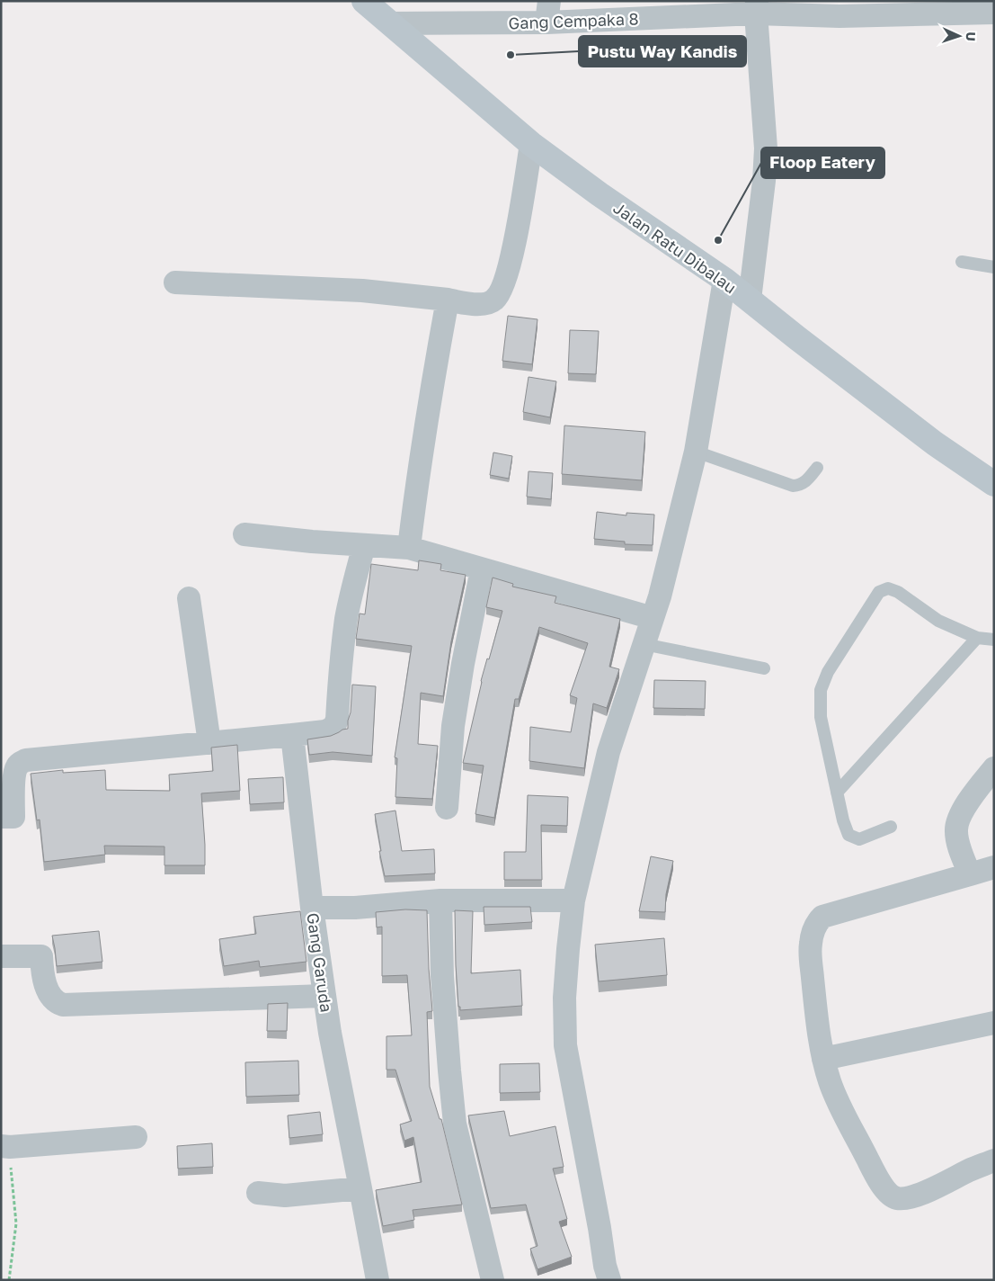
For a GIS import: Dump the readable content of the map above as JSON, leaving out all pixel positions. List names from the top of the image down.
{
  "streets": {
    "main road": ["Jalan Ratu Dibalau"],
    "street": ["Gang Cempaka 8", "Gang Garuda"]
  },
  "crossings": [
    ["Gang Cempaka 8", "Jalan Ratu Dibalau"]
  ],
  "places": ["Pustu Way Kandis", "Floop Eatery"],
  "north": "right"
}
